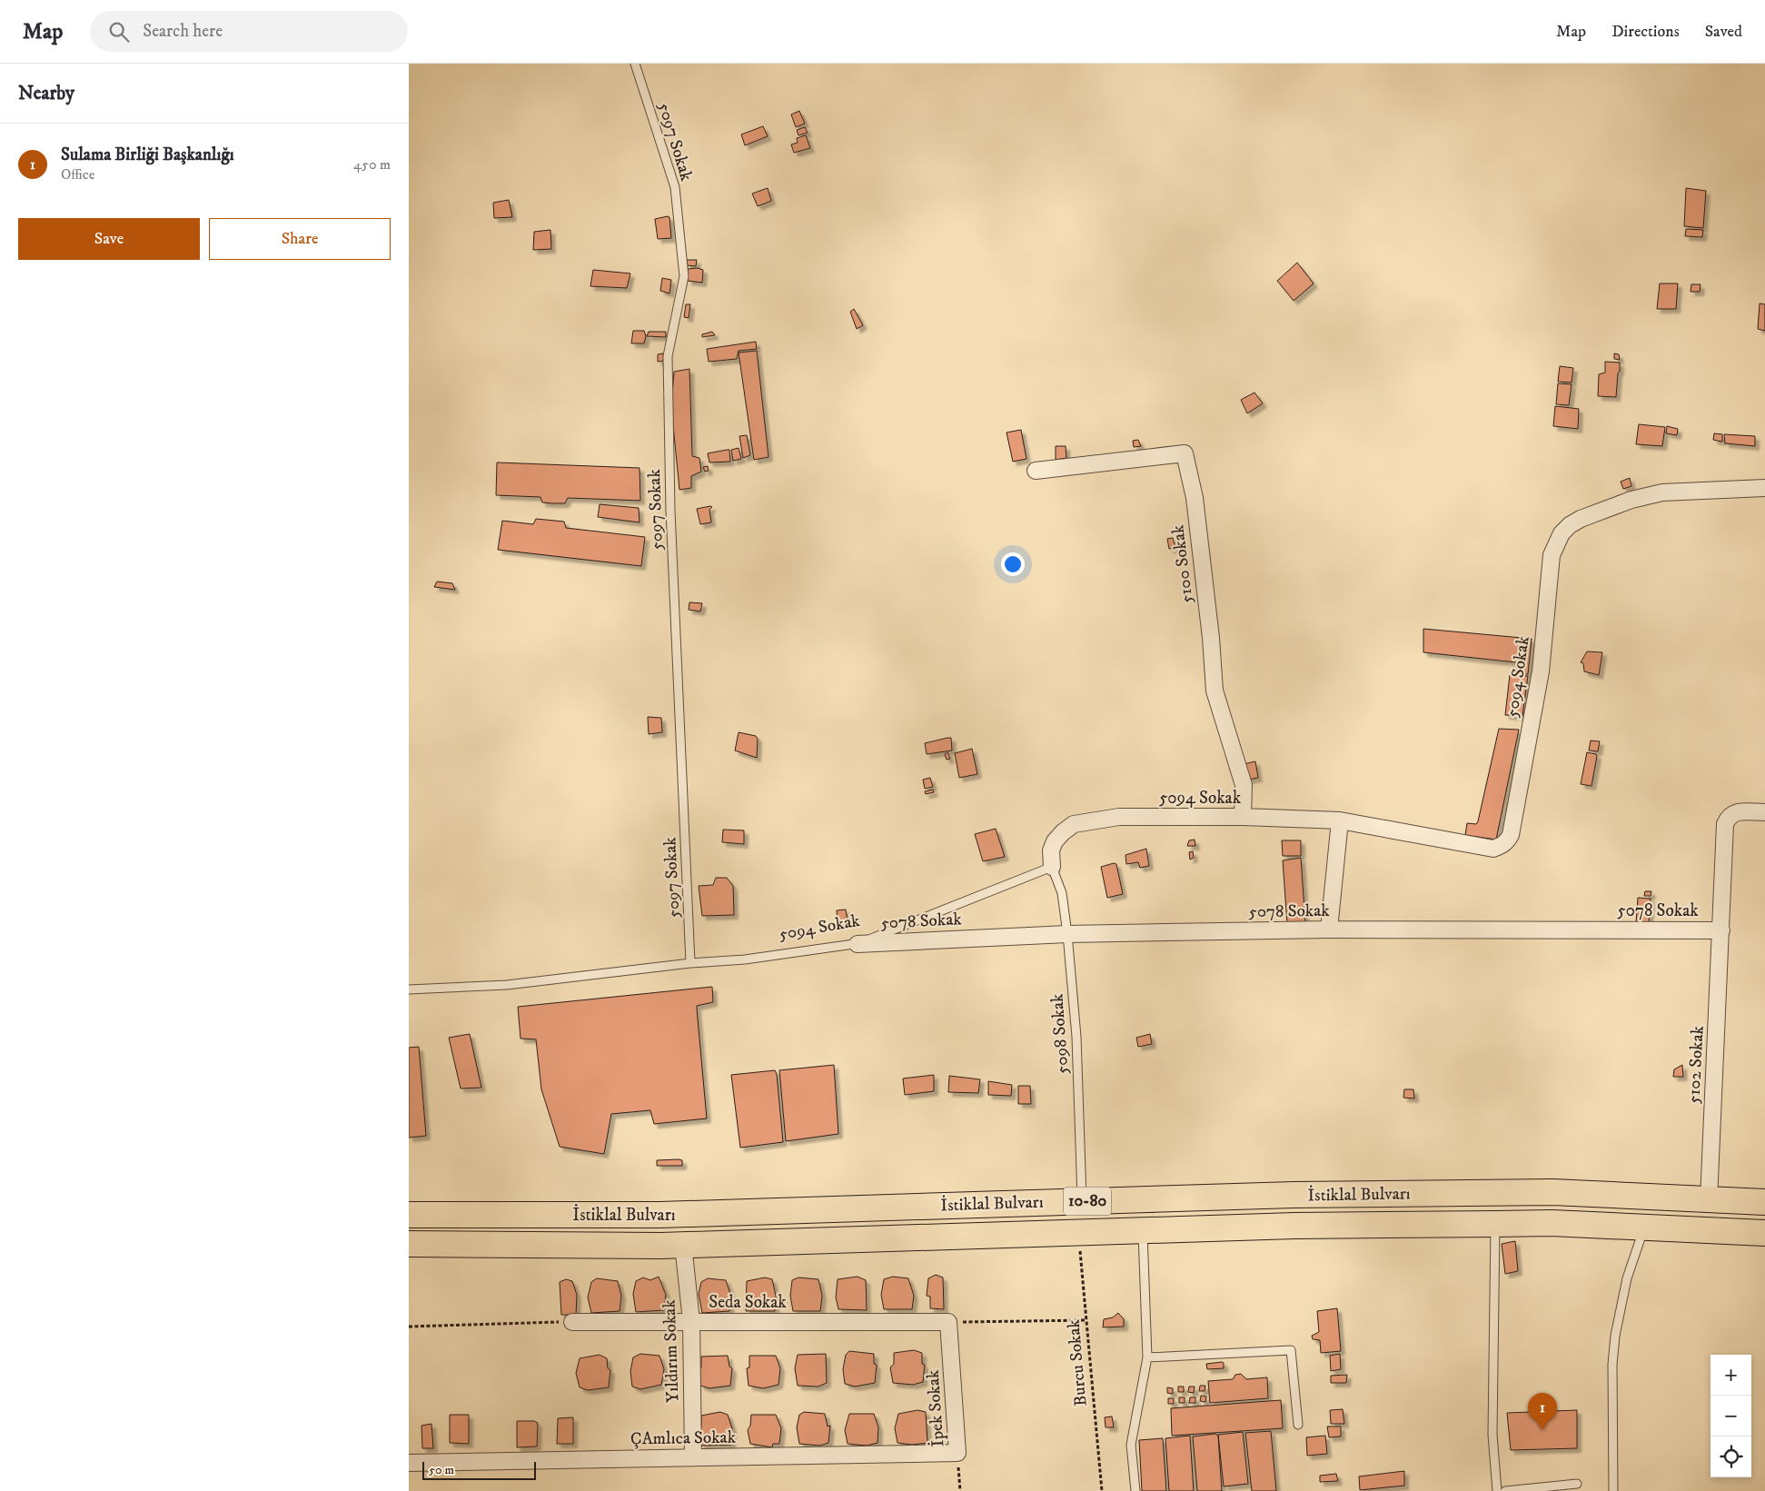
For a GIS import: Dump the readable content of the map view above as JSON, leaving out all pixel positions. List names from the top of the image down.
{
  "streets": {
    "main road": ["İstiklal Bulvarı", "10-80"],
    "street": [
      "5100 Sokak",
      "5094 Sokak",
      "5078 Sokak",
      "5102 Sokak",
      "Seda Sokak",
      "Yıldırım Sokak",
      "İpek Sokak",
      "ÇAmlıca Sokak"
    ],
    "lane": ["5097 Sokak", "5098 Sokak"],
    "path": ["Burcu Sokak"]
  },
  "crossings": [
    ["5097 Sokak", "5094 Sokak"],
    ["5100 Sokak", "5094 Sokak"],
    ["5094 Sokak", "5078 Sokak"],
    ["5094 Sokak", "5098 Sokak"],
    ["5078 Sokak", "5098 Sokak"],
    ["5078 Sokak", "5102 Sokak"],
    ["5098 Sokak", "İstiklal Bulvarı"],
    ["5102 Sokak", "İstiklal Bulvarı"],
    ["İstiklal Bulvarı", "Yıldırım Sokak"],
    ["İstiklal Bulvarı", "Burcu Sokak"],
    ["Seda Sokak", "Yıldırım Sokak"],
    ["Seda Sokak", "İpek Sokak"],
    ["Yıldırım Sokak", "ÇAmlıca Sokak"],
    ["İpek Sokak", "ÇAmlıca Sokak"]
  ],
  "scale_bar": "50 m",
  "page": {
    "header": "Map",
    "search": "Search here",
    "nav": ["Map", "Directions", "Saved"],
    "heading": "Nearby",
    "list": [
      {
        "mark": "1",
        "name": "Sulama Birliği Başkanlığı",
        "note": "Office",
        "value": "450 m"
      }
    ],
    "buttons": ["Save", "Share"],
    "map_buttons": ["+", "−"],
    "pins": "1",
    "scale": "50 m"
  }
}
